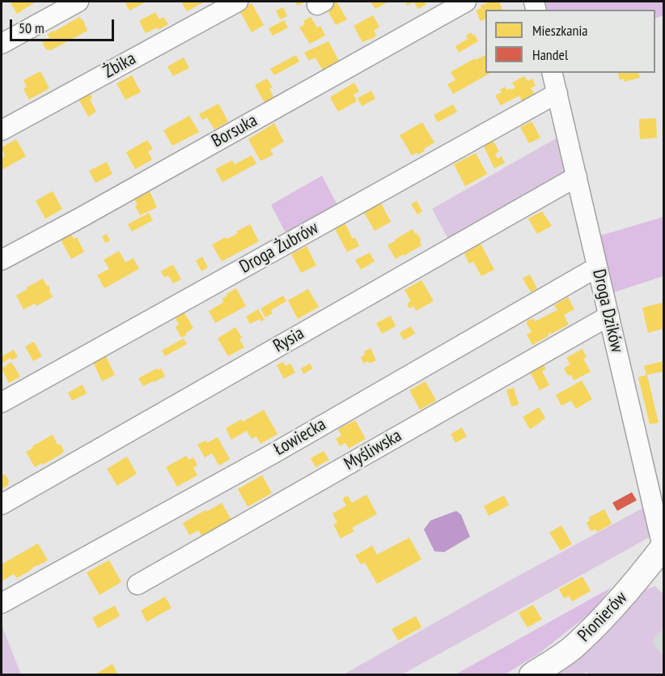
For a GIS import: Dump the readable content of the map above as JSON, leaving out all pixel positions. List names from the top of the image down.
{
  "streets": {
    "main road": ["Pionierów"],
    "street": [
      "Żbika",
      "Borsuka",
      "Droga Żubrów",
      "Droga Dzików",
      "Rysia",
      "Łowiecka",
      "Myśliwska"
    ]
  },
  "crossings": [
    ["Droga Żubrów", "Droga Dzików"],
    ["Droga Dzików", "Rysia"],
    ["Droga Dzików", "Łowiecka"],
    ["Droga Dzików", "Myśliwska"],
    ["Droga Dzików", "Pionierów"]
  ],
  "legend": ["Mieszkania", "Handel"],
  "scale_bar": "50 m"
}
